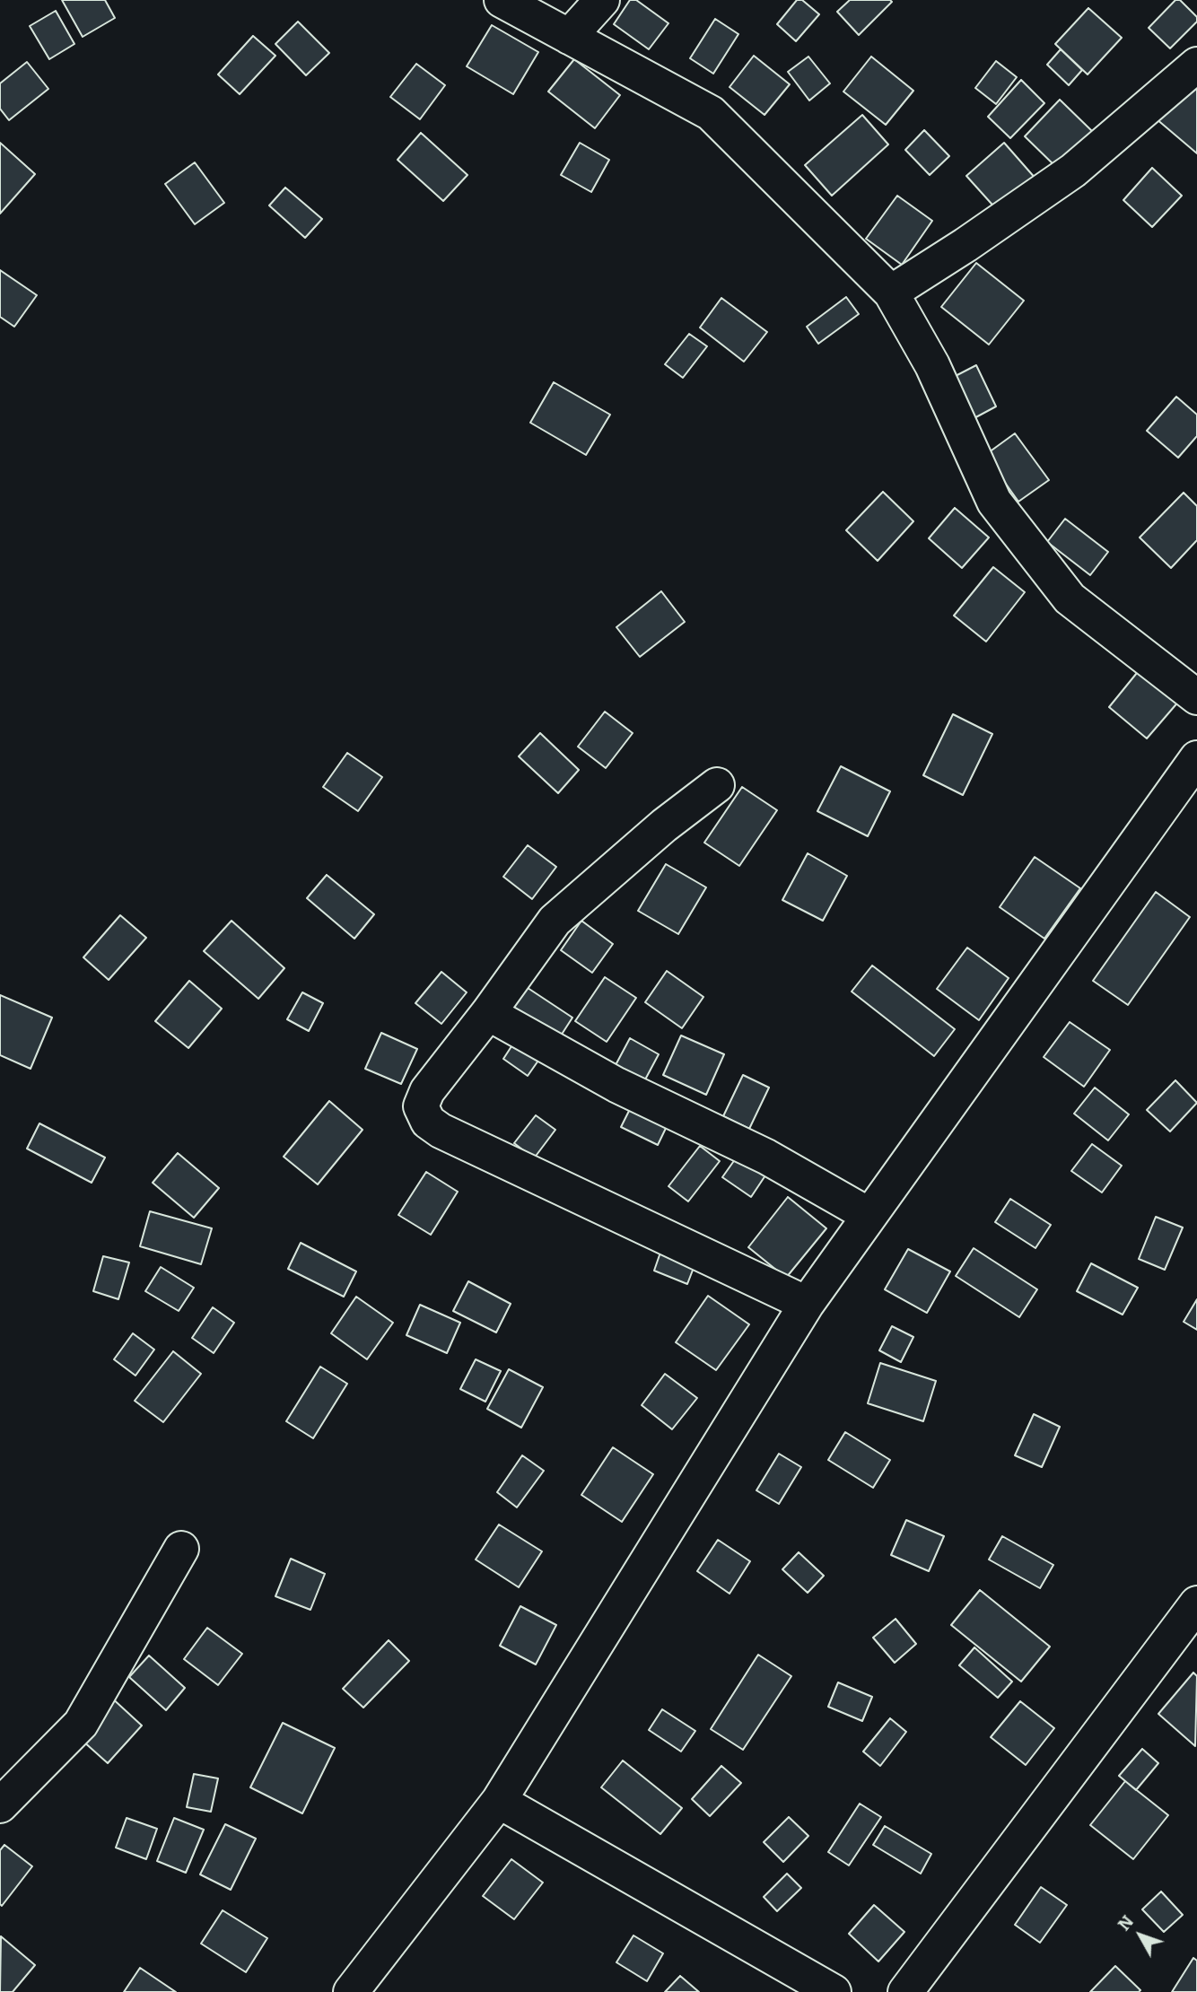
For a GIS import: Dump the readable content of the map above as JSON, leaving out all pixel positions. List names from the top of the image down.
{
  "north": "top left"
}
